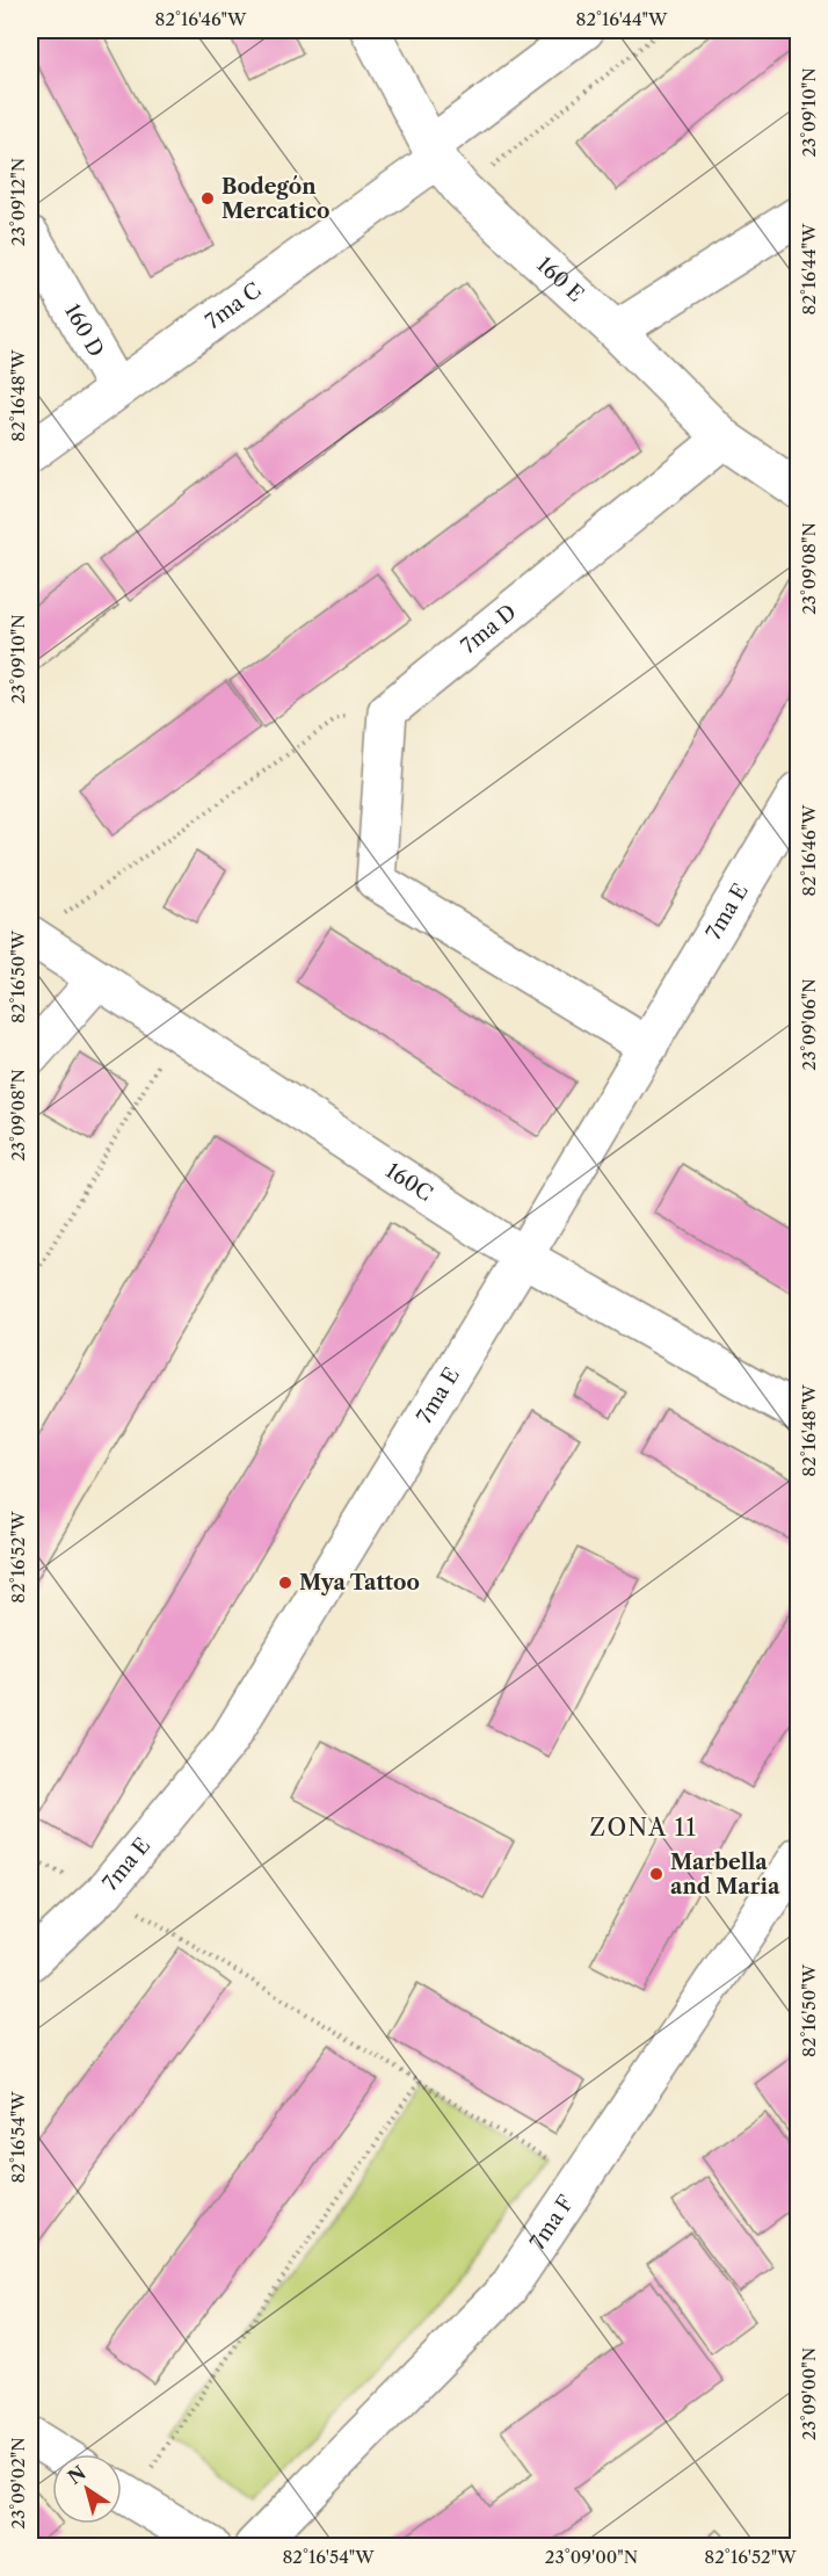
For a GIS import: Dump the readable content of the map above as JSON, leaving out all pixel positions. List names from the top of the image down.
{
  "streets": {
    "street": [
      "160 E",
      "7ma C",
      "160 D",
      "7ma D",
      "7ma E",
      "160C",
      "7ma F"
    ]
  },
  "crossings": [
    ["160 E", "7ma C"],
    ["160 E", "7ma D"],
    ["7ma C", "160 D"],
    ["7ma E", "160C"]
  ],
  "districts": ["ZONA 11"],
  "places": ["Bodegón Mercatico", "Mya Tattoo", "Marbella and Maria"],
  "north": "top left",
  "coordinates": [
    "82°16'46\"W",
    "82°16'44\"W",
    "23°09'10\"N",
    "23°09'12\"N",
    "82°16'48\"W",
    "23°09'08\"N",
    "82°16'50\"W",
    "23°09'06\"N",
    "82°16'52\"W",
    "82°16'54\"W",
    "23°09'00\"N",
    "23°09'02\"N"
  ]
}
